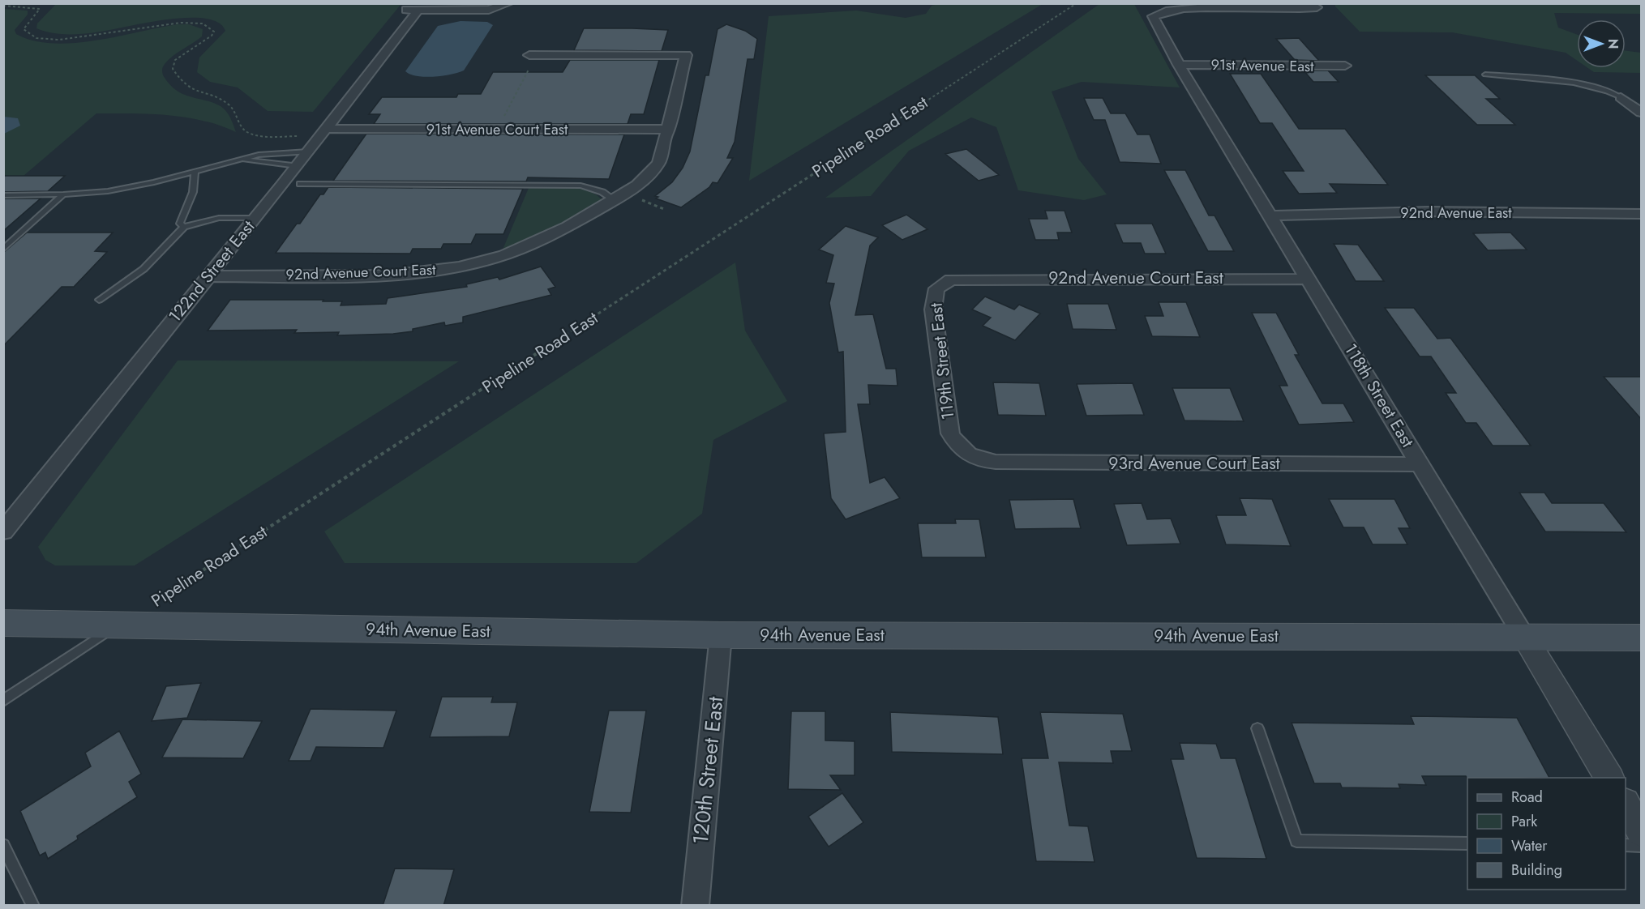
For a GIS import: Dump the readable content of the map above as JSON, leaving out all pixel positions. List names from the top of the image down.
{
  "streets": {
    "main road": ["94th Avenue East"],
    "street": [
      "91st Avenue East",
      "91st Avenue Court East",
      "92nd Avenue East",
      "122nd Street East",
      "92nd Avenue Court East",
      "119th Street East",
      "118th Street East",
      "93rd Avenue Court East",
      "120th Street East"
    ],
    "path": ["Pipeline Road East"]
  },
  "crossings": [
    ["91st Avenue East", "118th Street East"],
    ["91st Avenue Court East", "122nd Street East"],
    ["91st Avenue Court East", "92nd Avenue Court East"],
    ["92nd Avenue East", "118th Street East"],
    ["122nd Street East", "92nd Avenue Court East"],
    ["92nd Avenue Court East", "119th Street East"],
    ["92nd Avenue Court East", "118th Street East"],
    ["119th Street East", "93rd Avenue Court East"],
    ["118th Street East", "93rd Avenue Court East"],
    ["118th Street East", "94th Avenue East"],
    ["94th Avenue East", "120th Street East"]
  ],
  "legend": [
    "Road",
    "Park",
    "Water",
    "Building"
  ],
  "north": "right"
}
